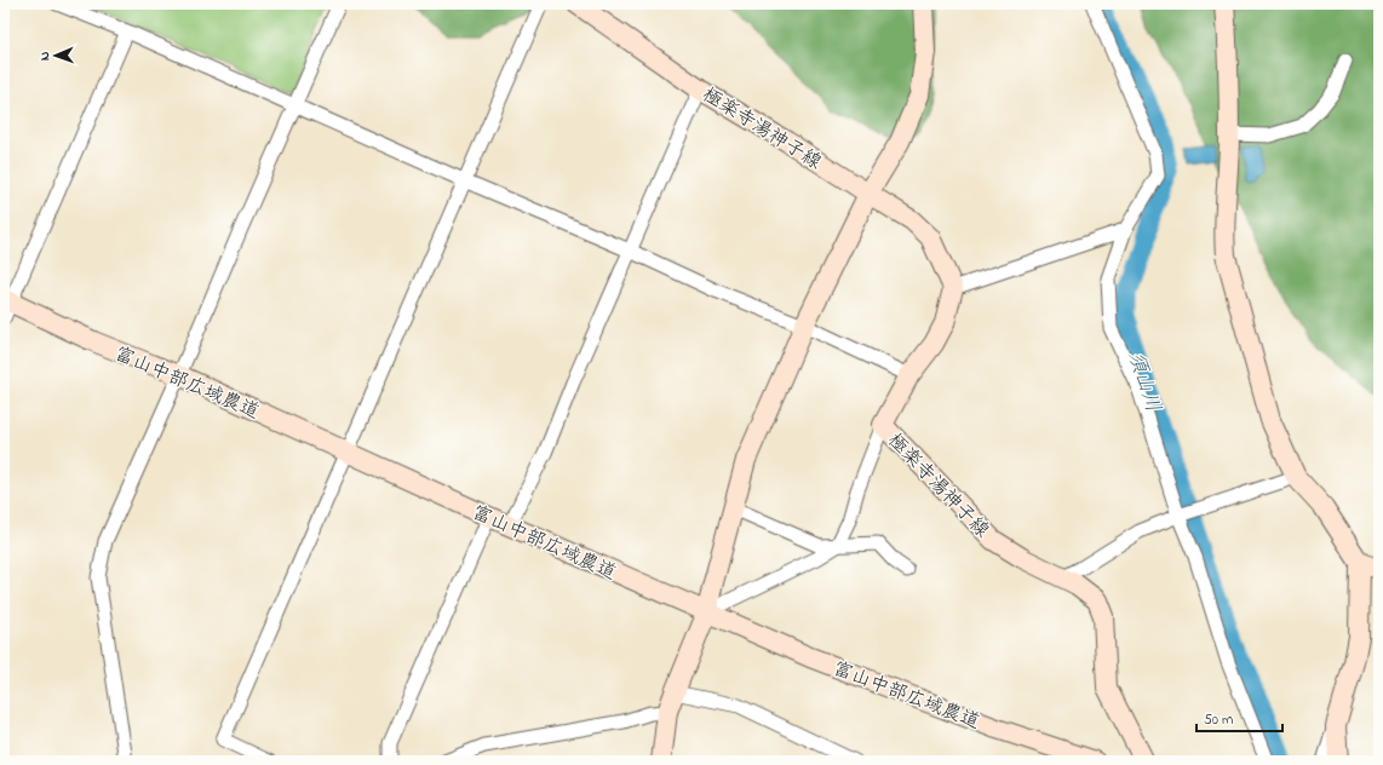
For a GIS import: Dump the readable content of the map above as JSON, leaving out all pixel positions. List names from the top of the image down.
{
  "streets": {
    "street": ["極楽寺湯神子線", "富山中部広域農道"]
  },
  "water": ["須山川"],
  "scale_bar": "50 m",
  "north": "left"
}
